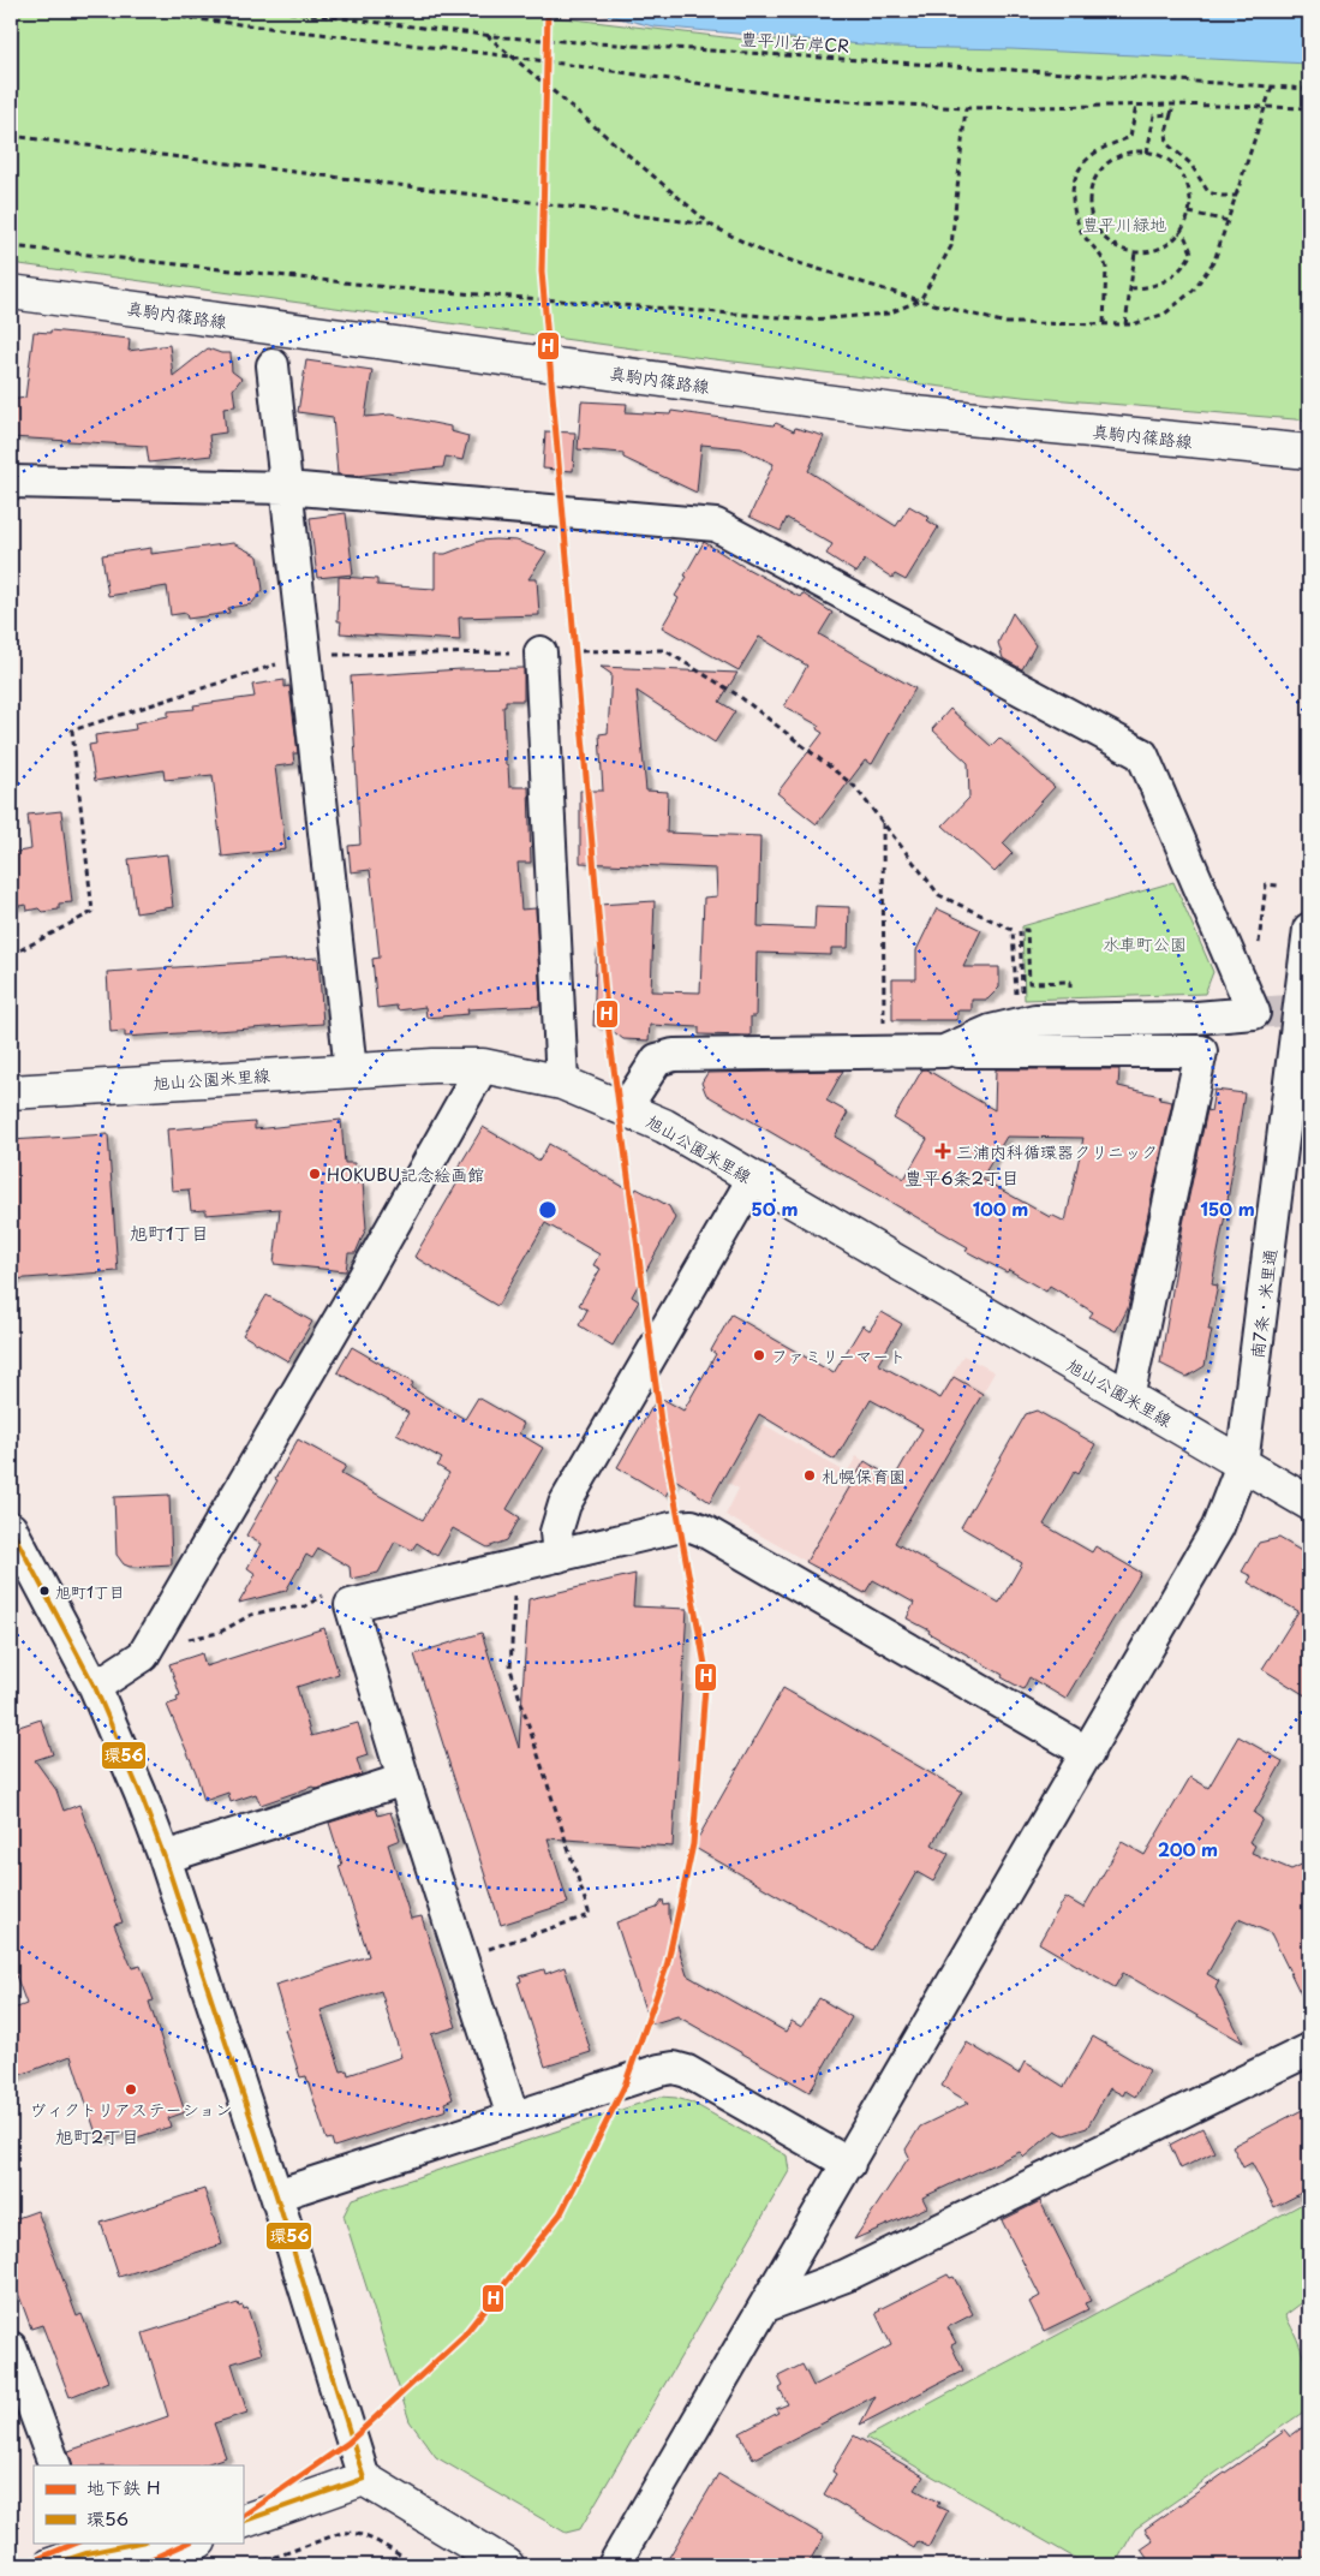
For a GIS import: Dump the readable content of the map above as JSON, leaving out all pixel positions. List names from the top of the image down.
{
  "streets": {
    "main road": ["真駒内篠路線", "旭山公園米里線"],
    "street": ["南7条・米里通"],
    "path": ["豊平川右岸CR"]
  },
  "crossings": [
    ["旭山公園米里線", "南7条・米里通"]
  ],
  "districts": ["豊平6条2丁目", "旭町1丁目", "旭町2丁目"],
  "parks": ["豊平川緑地", "水車町公園"],
  "places": {
    "health": ["三浦内科循環器クリニック"],
    "other": [
      "HOKUBU記念絵画館",
      "ファミリーマート",
      "札幌保育園",
      "旭町1丁目",
      "ヴィクトリアステーション"
    ]
  },
  "lines": ["metro line H", "transit line 環56"],
  "legend": ["地下鉄 H", "環56"],
  "rings": [
    "50 m",
    "100 m",
    "150 m",
    "200 m"
  ]
}
